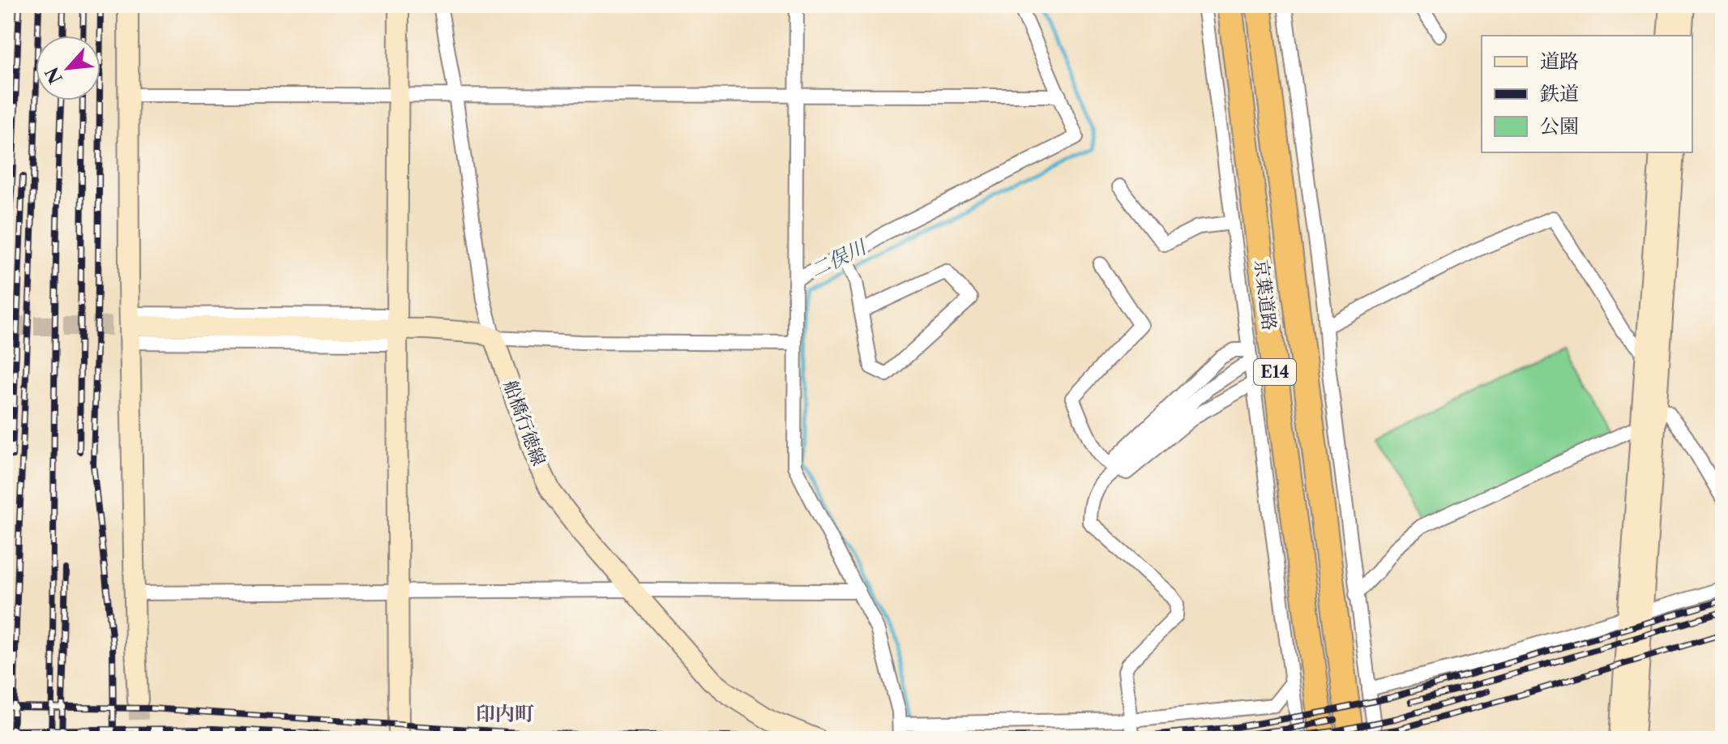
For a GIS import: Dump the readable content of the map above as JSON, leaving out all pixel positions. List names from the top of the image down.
{
  "streets": {
    "highway": ["京葉道路", "E14"],
    "street": ["船橋行徳線"]
  },
  "districts": ["印内町"],
  "water": ["二俣川"],
  "legend": ["道路", "鉄道", "公園"],
  "north": "bottom left"
}
